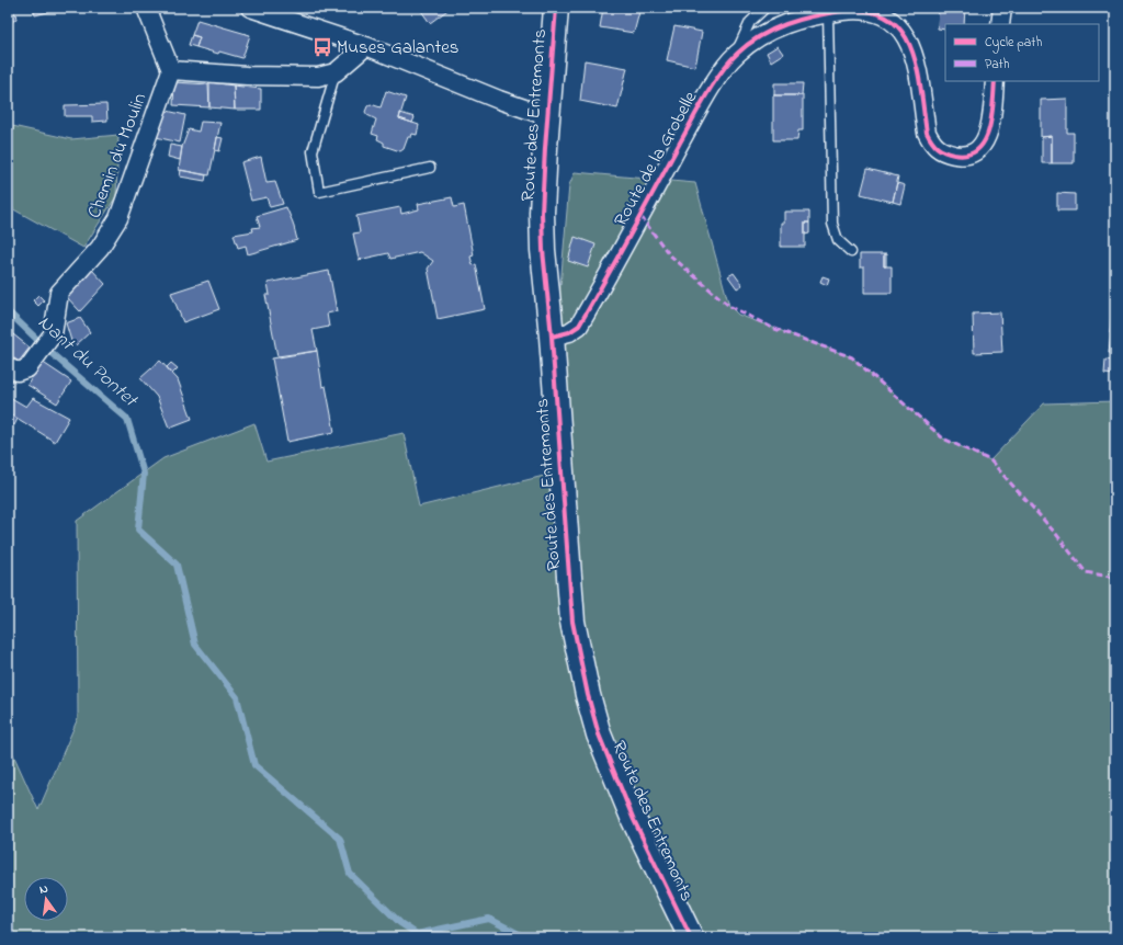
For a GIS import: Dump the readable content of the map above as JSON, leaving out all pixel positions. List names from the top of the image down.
{
  "streets": {
    "main road": ["Route des Entremonts"],
    "street": ["Chemin du Moulin", "Route de la Grobelle"]
  },
  "crossings": [
    ["Route des Entremonts", "Route de la Grobelle"]
  ],
  "water": ["Nant du Pontet"],
  "places": {
    "bus stop": ["Muses Galantes"]
  },
  "legend": ["Cycle path", "Path"],
  "north": "top"
}
